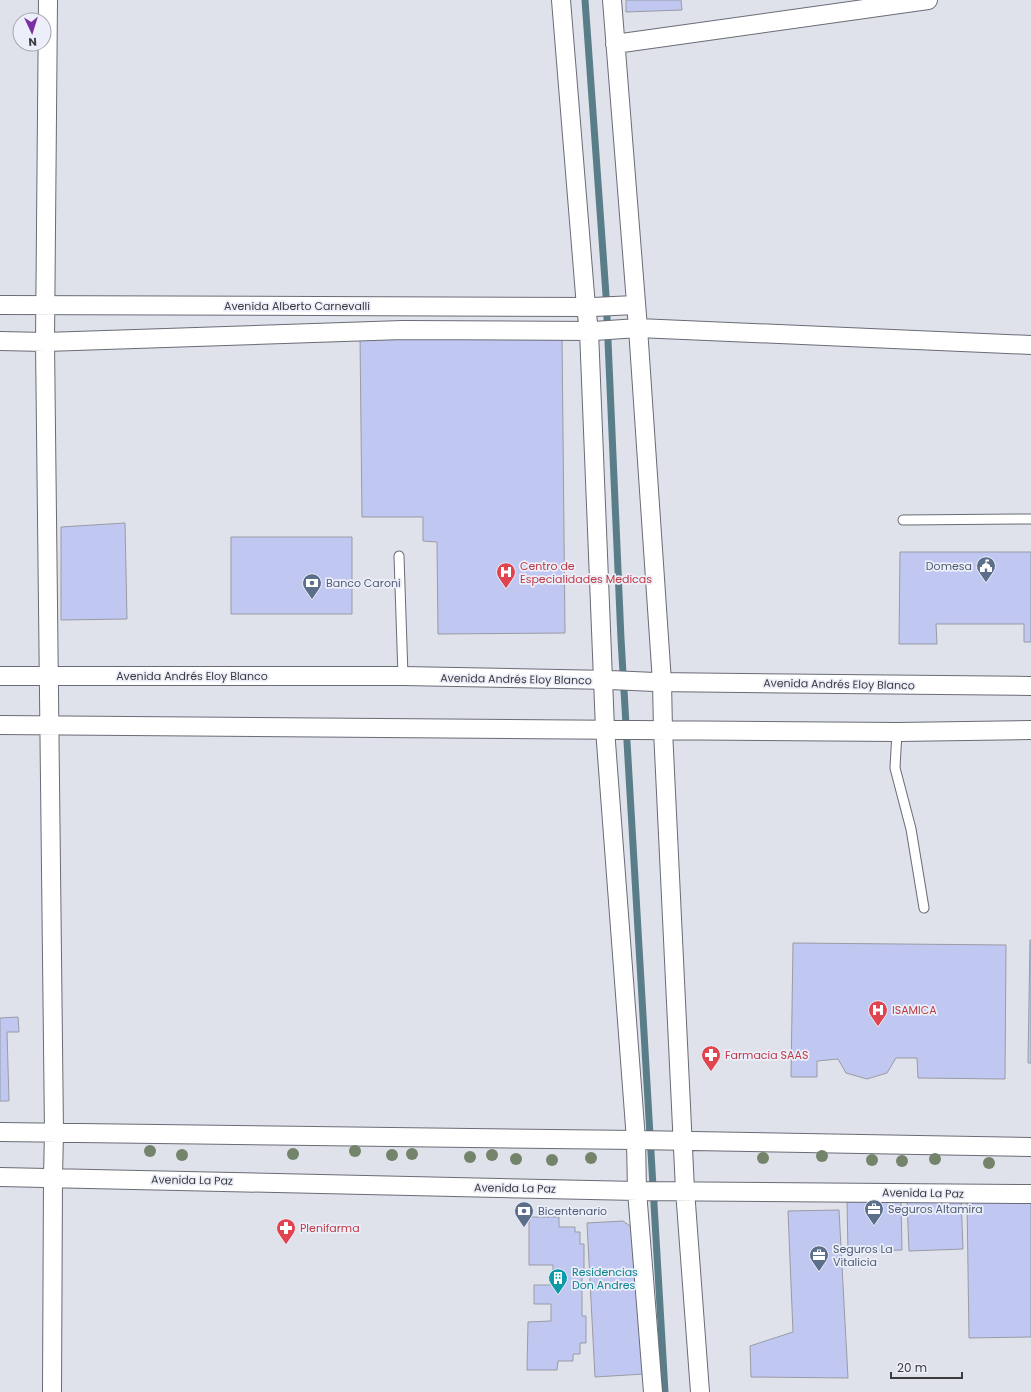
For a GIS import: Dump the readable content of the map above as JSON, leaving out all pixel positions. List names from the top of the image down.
{
  "streets": {
    "street": ["Avenida Alberto Carnevalli", "Avenida Andrés Eloy Blanco", "Avenida La Paz"]
  },
  "places": {
    "public building": ["Domesa"],
    "hospital": ["Centro de Especialidades Medicas", "ISAMICA"],
    "bank": ["Banco Caroni", "Bicentenario"],
    "pharmacy": ["Farmacia SAAS", "Plenifarma"],
    "office": ["Seguros Altamira", "Seguros La Vitalicia"],
    "building": ["Residencias Don Andres"]
  },
  "scale_bar": "20 m",
  "north": "bottom"
}
